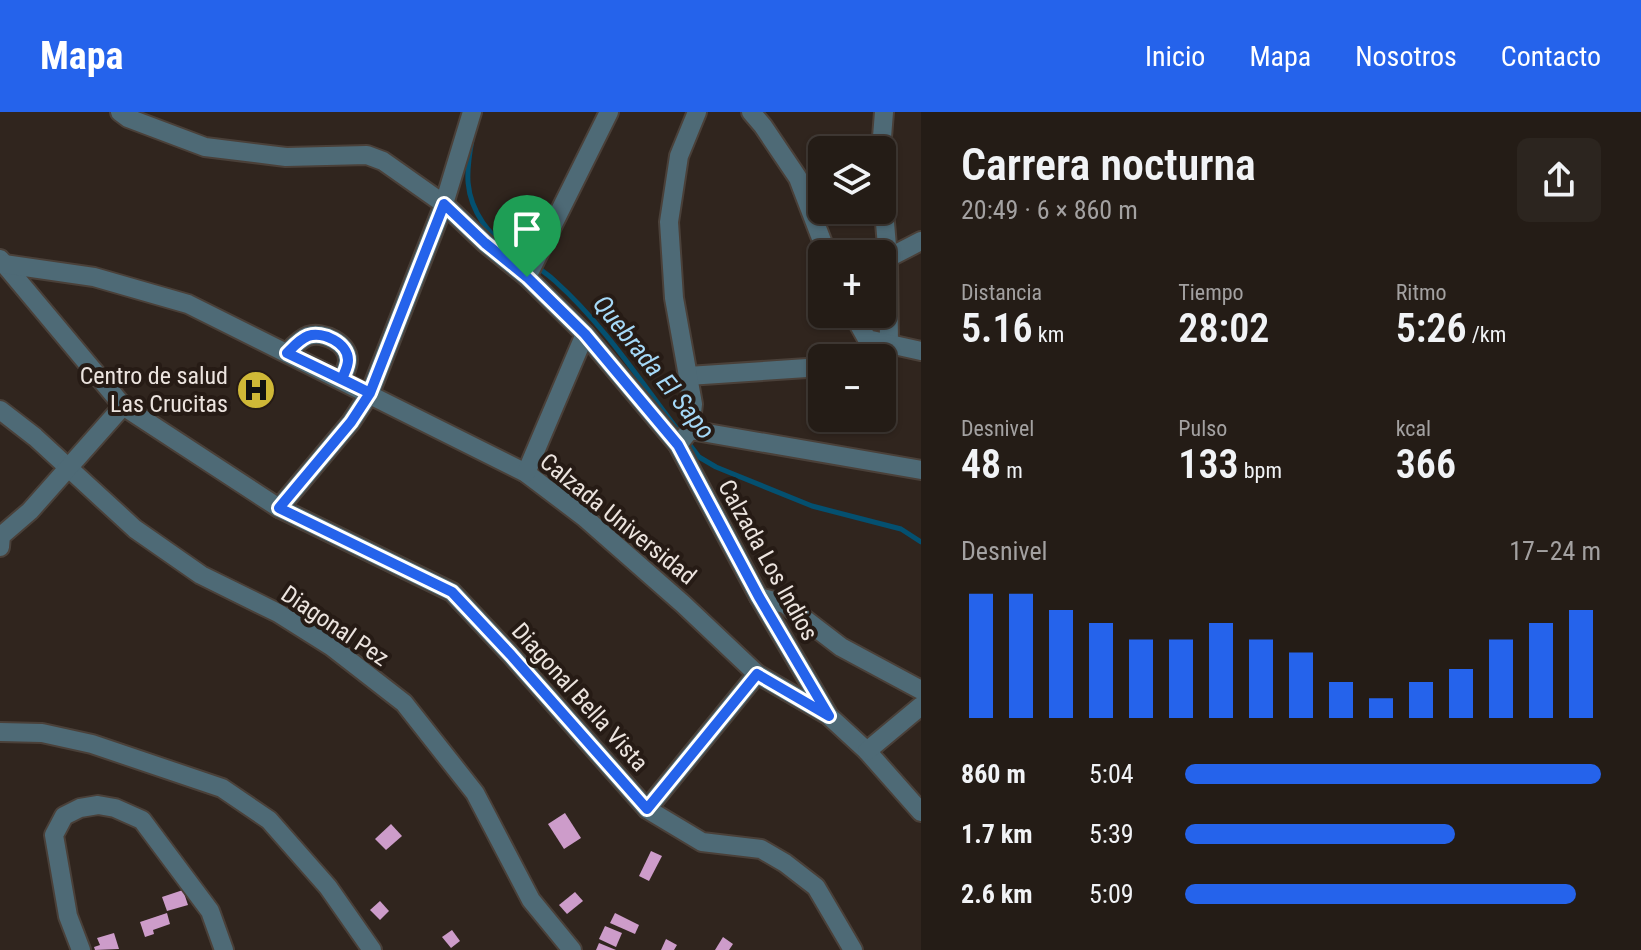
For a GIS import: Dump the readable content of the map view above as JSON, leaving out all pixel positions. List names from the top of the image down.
{
  "streets": {
    "street": [
      "Calzada Universidad",
      "Calzada Los Indios",
      "Diagonal Pez",
      "Diagonal Bella Vista"
    ]
  },
  "crossings": [
    ["Calzada Universidad", "Calzada Los Indios"],
    ["Calzada Universidad", "Diagonal Bella Vista"]
  ],
  "water": ["Quebrada El Sapo"],
  "places": {
    "hospital": ["Centro de salud Las Crucitas"]
  },
  "page": {
    "header": "Mapa",
    "nav": [
      "Inicio",
      "Mapa",
      "Nosotros",
      "Contacto"
    ],
    "heading": ["Carrera nocturna", "20:49 · 6 × 860 m"],
    "map_buttons": ["+", "−"],
    "stats": [
      ["Distancia", "5.16 km"],
      ["Tiempo", "28:02"],
      ["Ritmo", "5:26 /km"],
      ["Desnivel", "48 m"],
      ["Pulso", "133 bpm"],
      ["kcal", "366"]
    ],
    "chart": ["Desnivel", "17–24 m"],
    "list": [
      {
        "name": "860 m",
        "note": "5:04"
      },
      {
        "name": "1.7 km",
        "note": "5:39"
      },
      {
        "name": "2.6 km",
        "note": "5:09"
      }
    ]
  }
}
